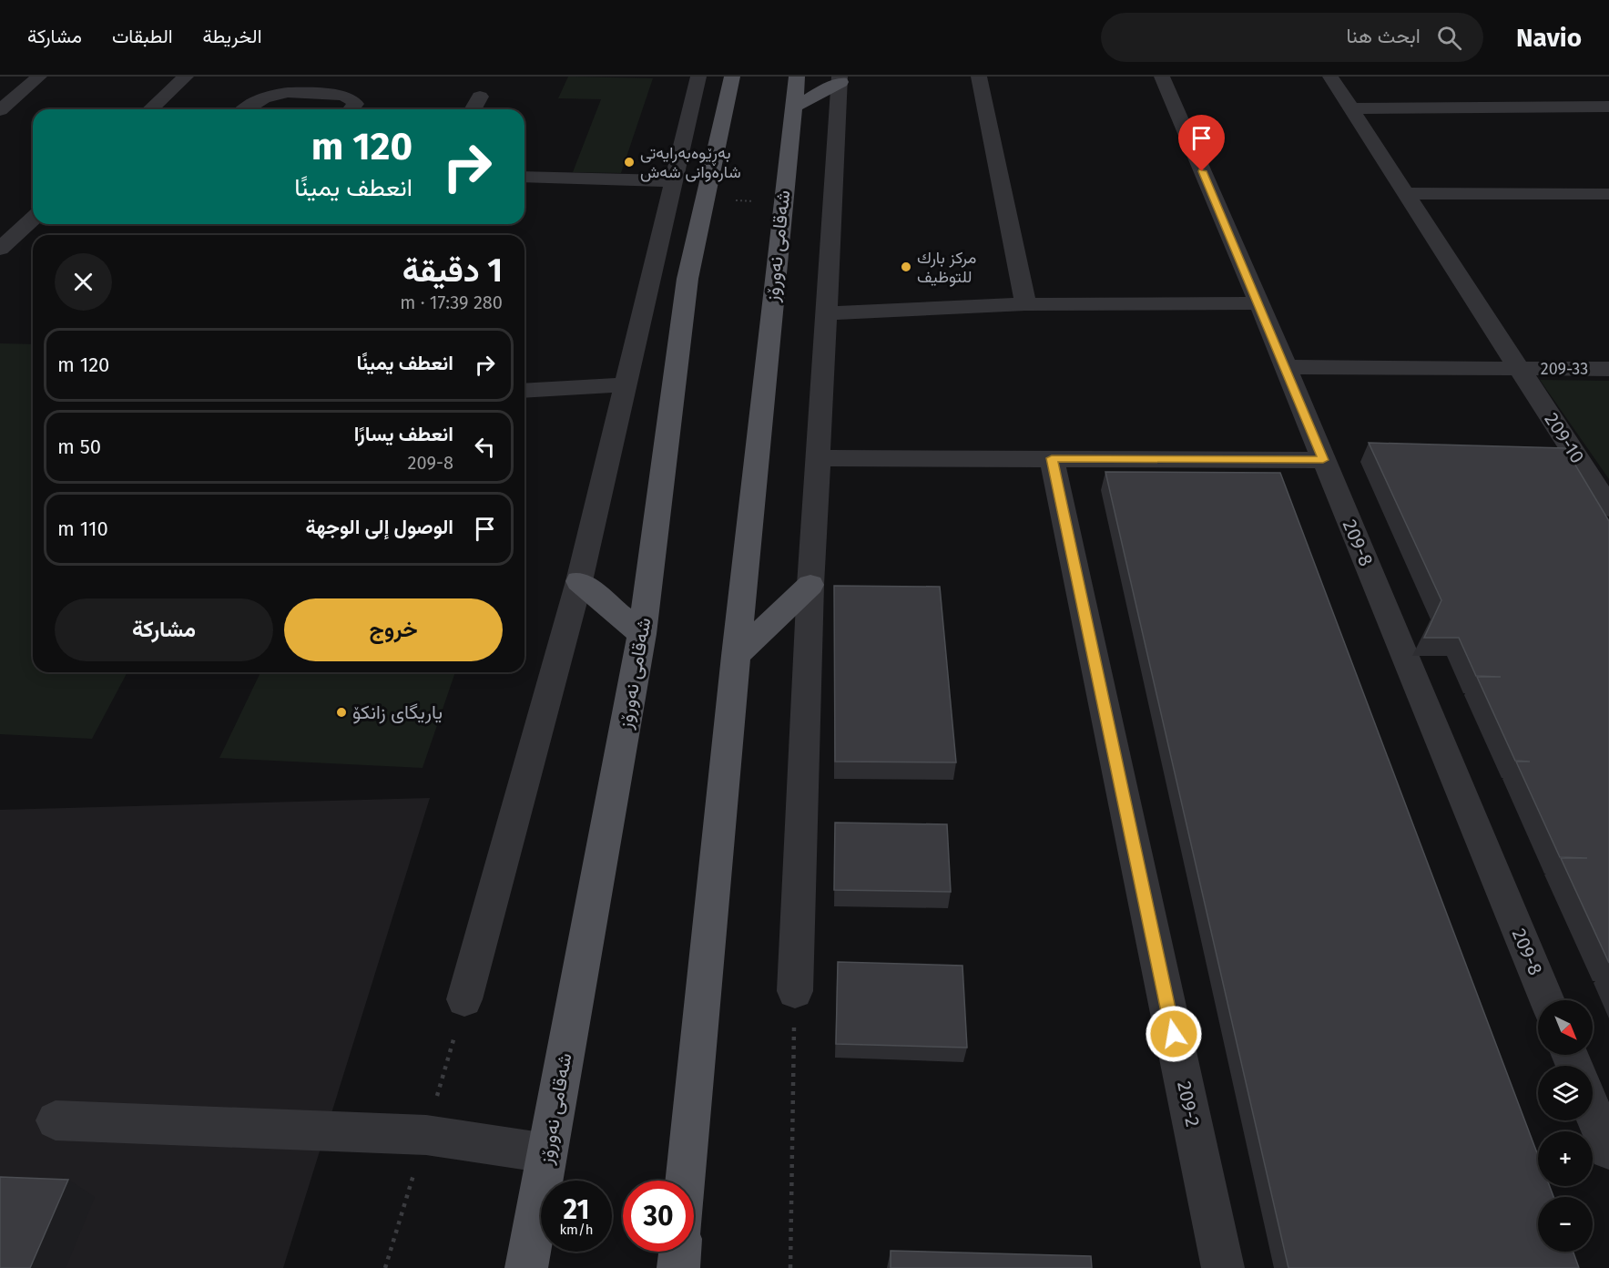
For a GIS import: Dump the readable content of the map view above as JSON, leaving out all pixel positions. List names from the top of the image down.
{
  "streets": {
    "main road": ["شەقامی نەورۆز"],
    "street": [
      "209-33",
      "209-10",
      "209-8",
      "209-2"
    ]
  },
  "crossings": [
    ["209-33", "209-10"],
    ["209-33", "209-8"]
  ],
  "places": ["بەڕێوەبەرایەتی شارەوانی شەش", "مركز بارك للتوظيف", "یاریگای زانكۆ"],
  "north": "bottom right",
  "page": {
    "header": "Navio",
    "search": "ابحث هنا",
    "nav": ["الخريطة", "الطبقات", "مشاركة"],
    "turn": ["120 m", "انعطف يمينًا"],
    "heading": ["1 دقيقة", "280 m · 17:39"],
    "list": [
      {
        "name": "انعطف يمينًا",
        "value": "120 m"
      },
      {
        "name": "انعطف يسارًا",
        "note": "209-8",
        "value": "50 m"
      },
      {
        "name": "الوصول إلى الوجهة",
        "value": "110 m"
      }
    ],
    "buttons": ["خروج", "مشاركة"],
    "map_buttons": ["+", "−"],
    "speed": "21 km/h",
    "limit": "30"
  }
}
